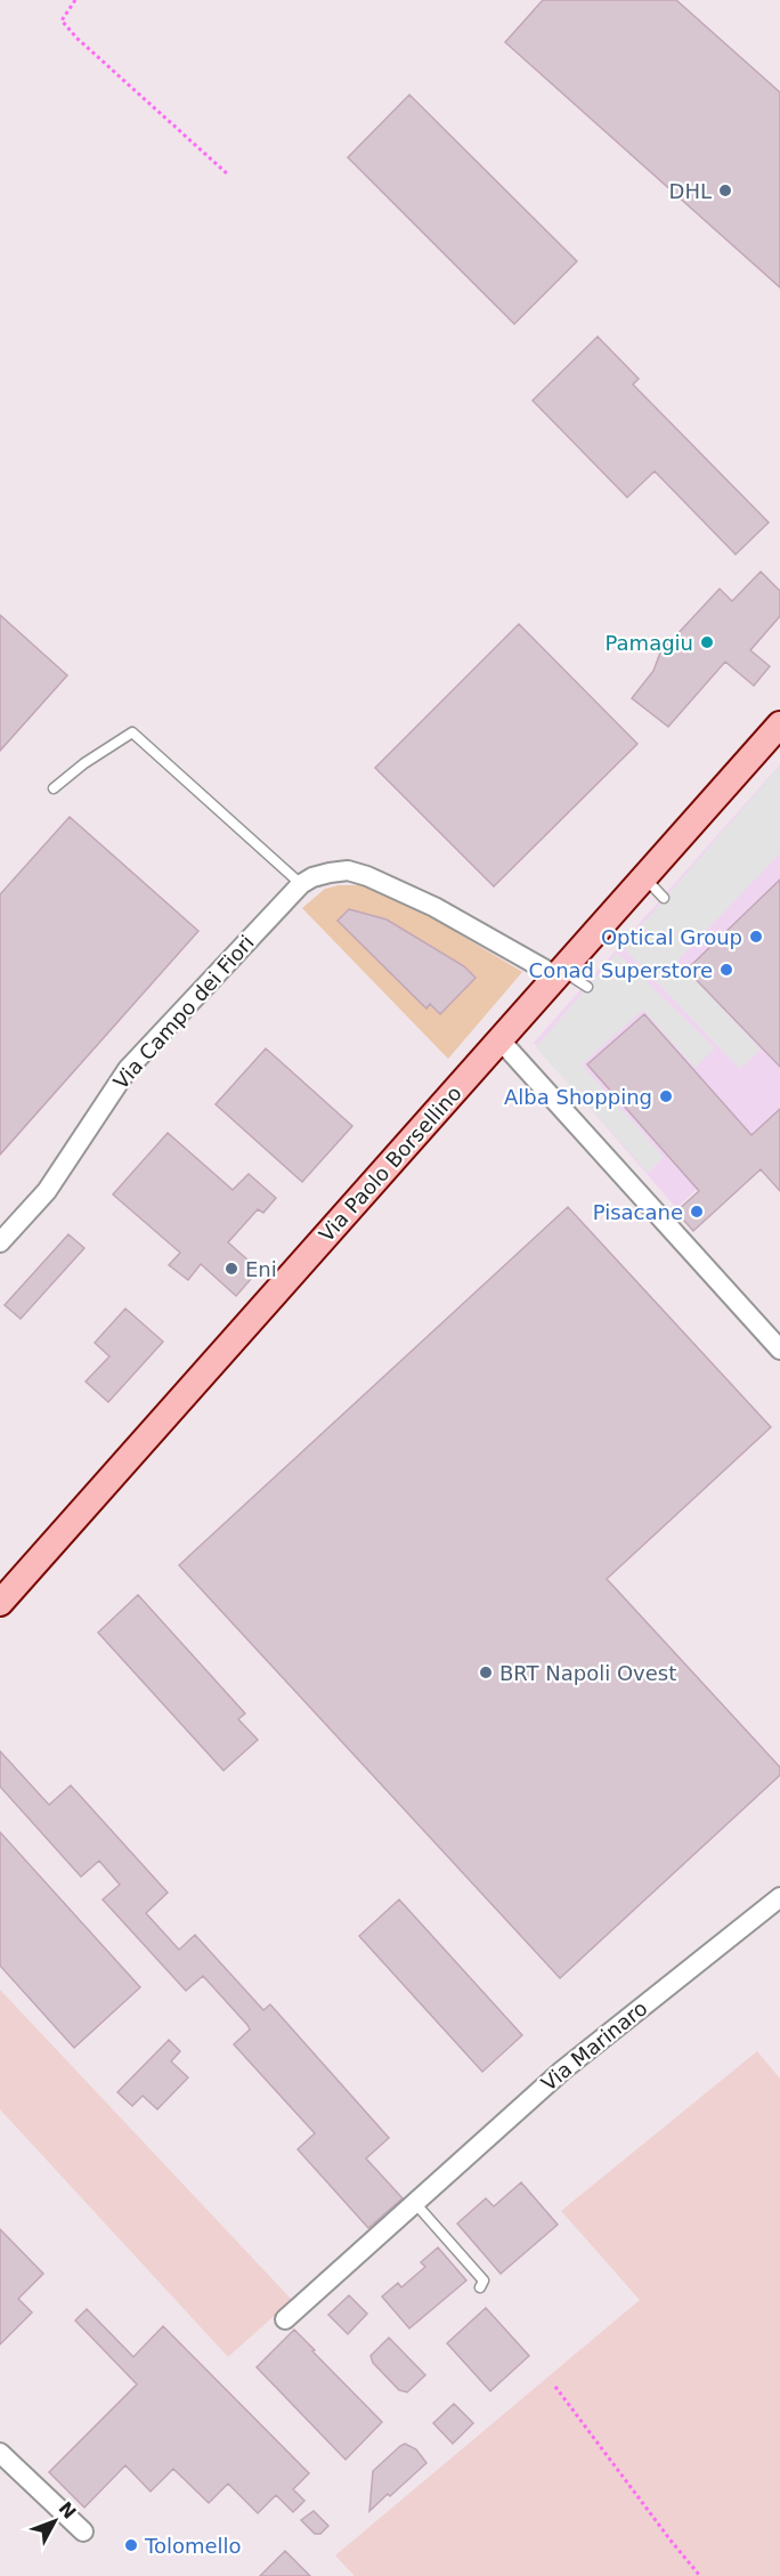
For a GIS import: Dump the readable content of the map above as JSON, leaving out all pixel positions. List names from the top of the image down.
{
  "streets": {
    "main road": ["Via Paolo Borsellino"],
    "street": ["Via Campo dei Fiori", "Via Marinaro"]
  },
  "crossings": [
    ["Via Campo dei Fiori", "Via Paolo Borsellino"]
  ],
  "places": [
    "DHL",
    "Pamagiu",
    "Optical Group",
    "Conad Superstore",
    "Alba Shopping",
    "Pisacane",
    "Eni",
    "BRT Napoli Ovest",
    "Tolomello"
  ],
  "north": "top right"
}
